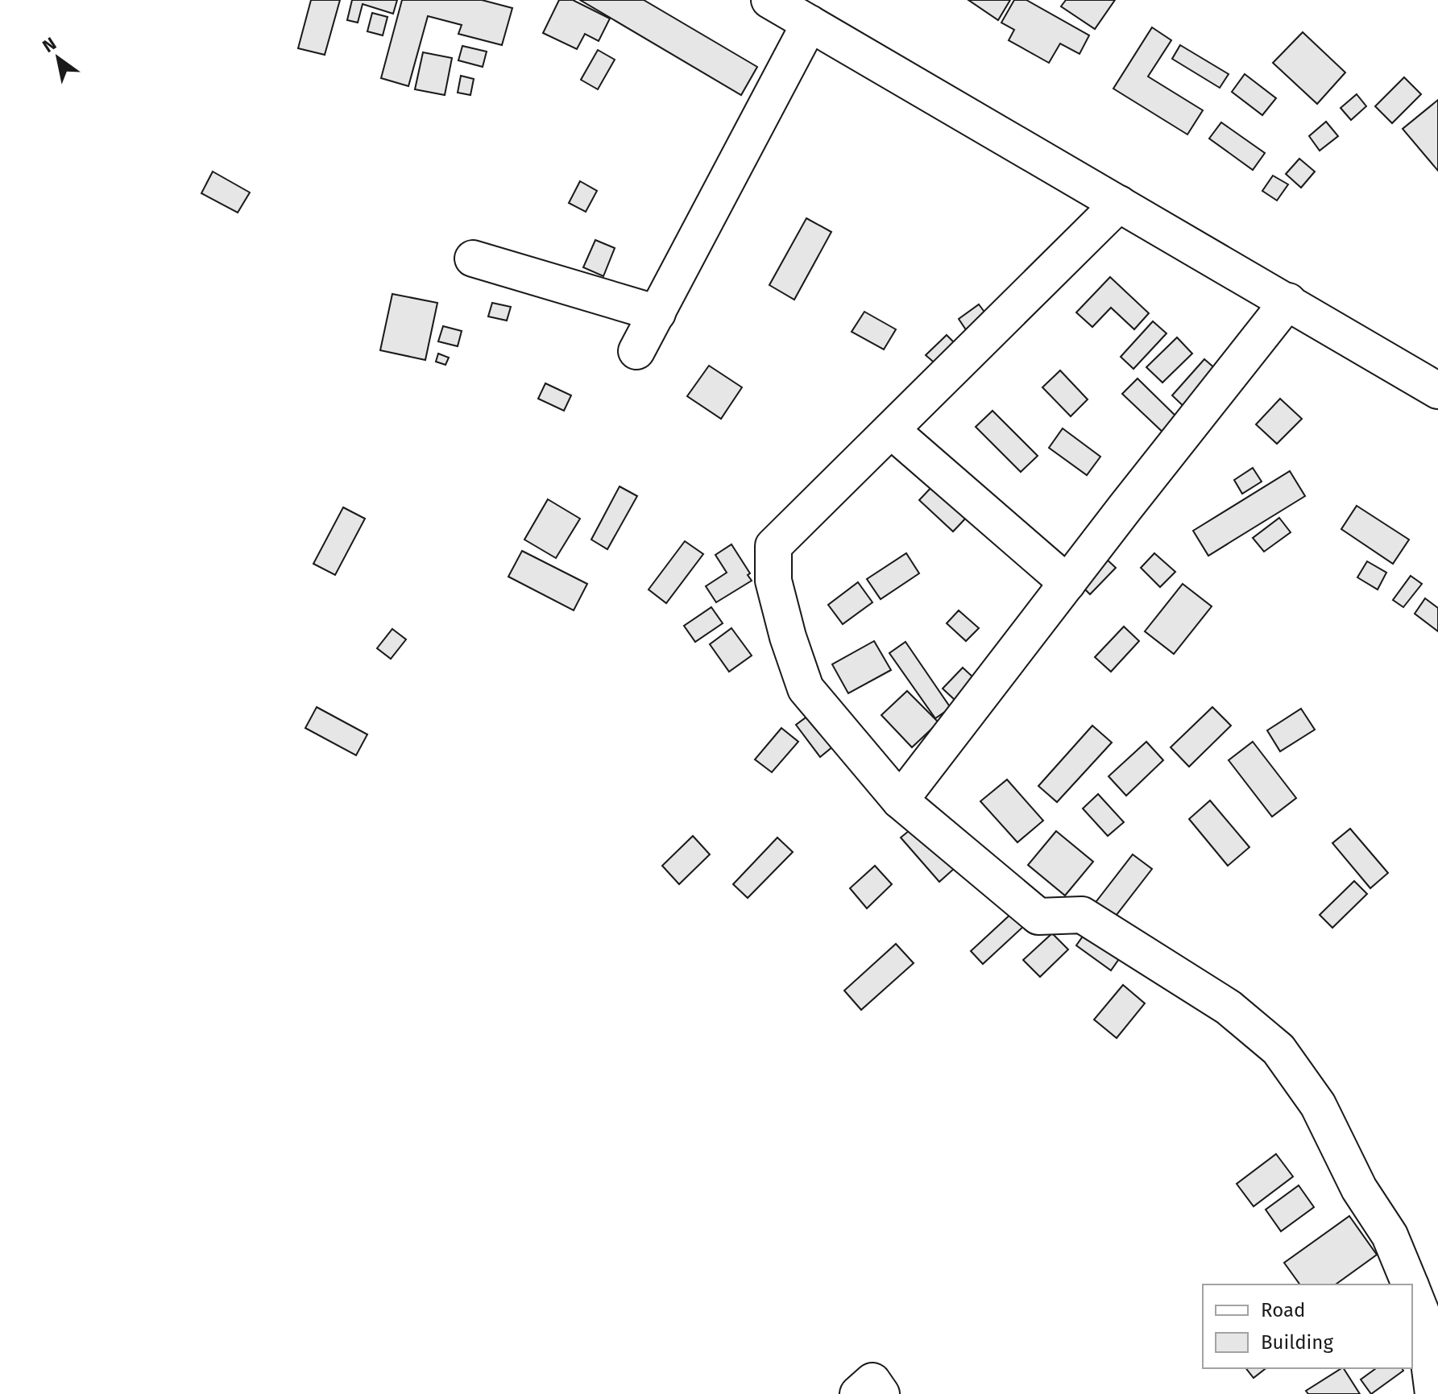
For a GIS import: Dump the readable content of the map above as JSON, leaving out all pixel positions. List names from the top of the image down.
{
  "legend": ["Road", "Building"],
  "north": "top left"
}
